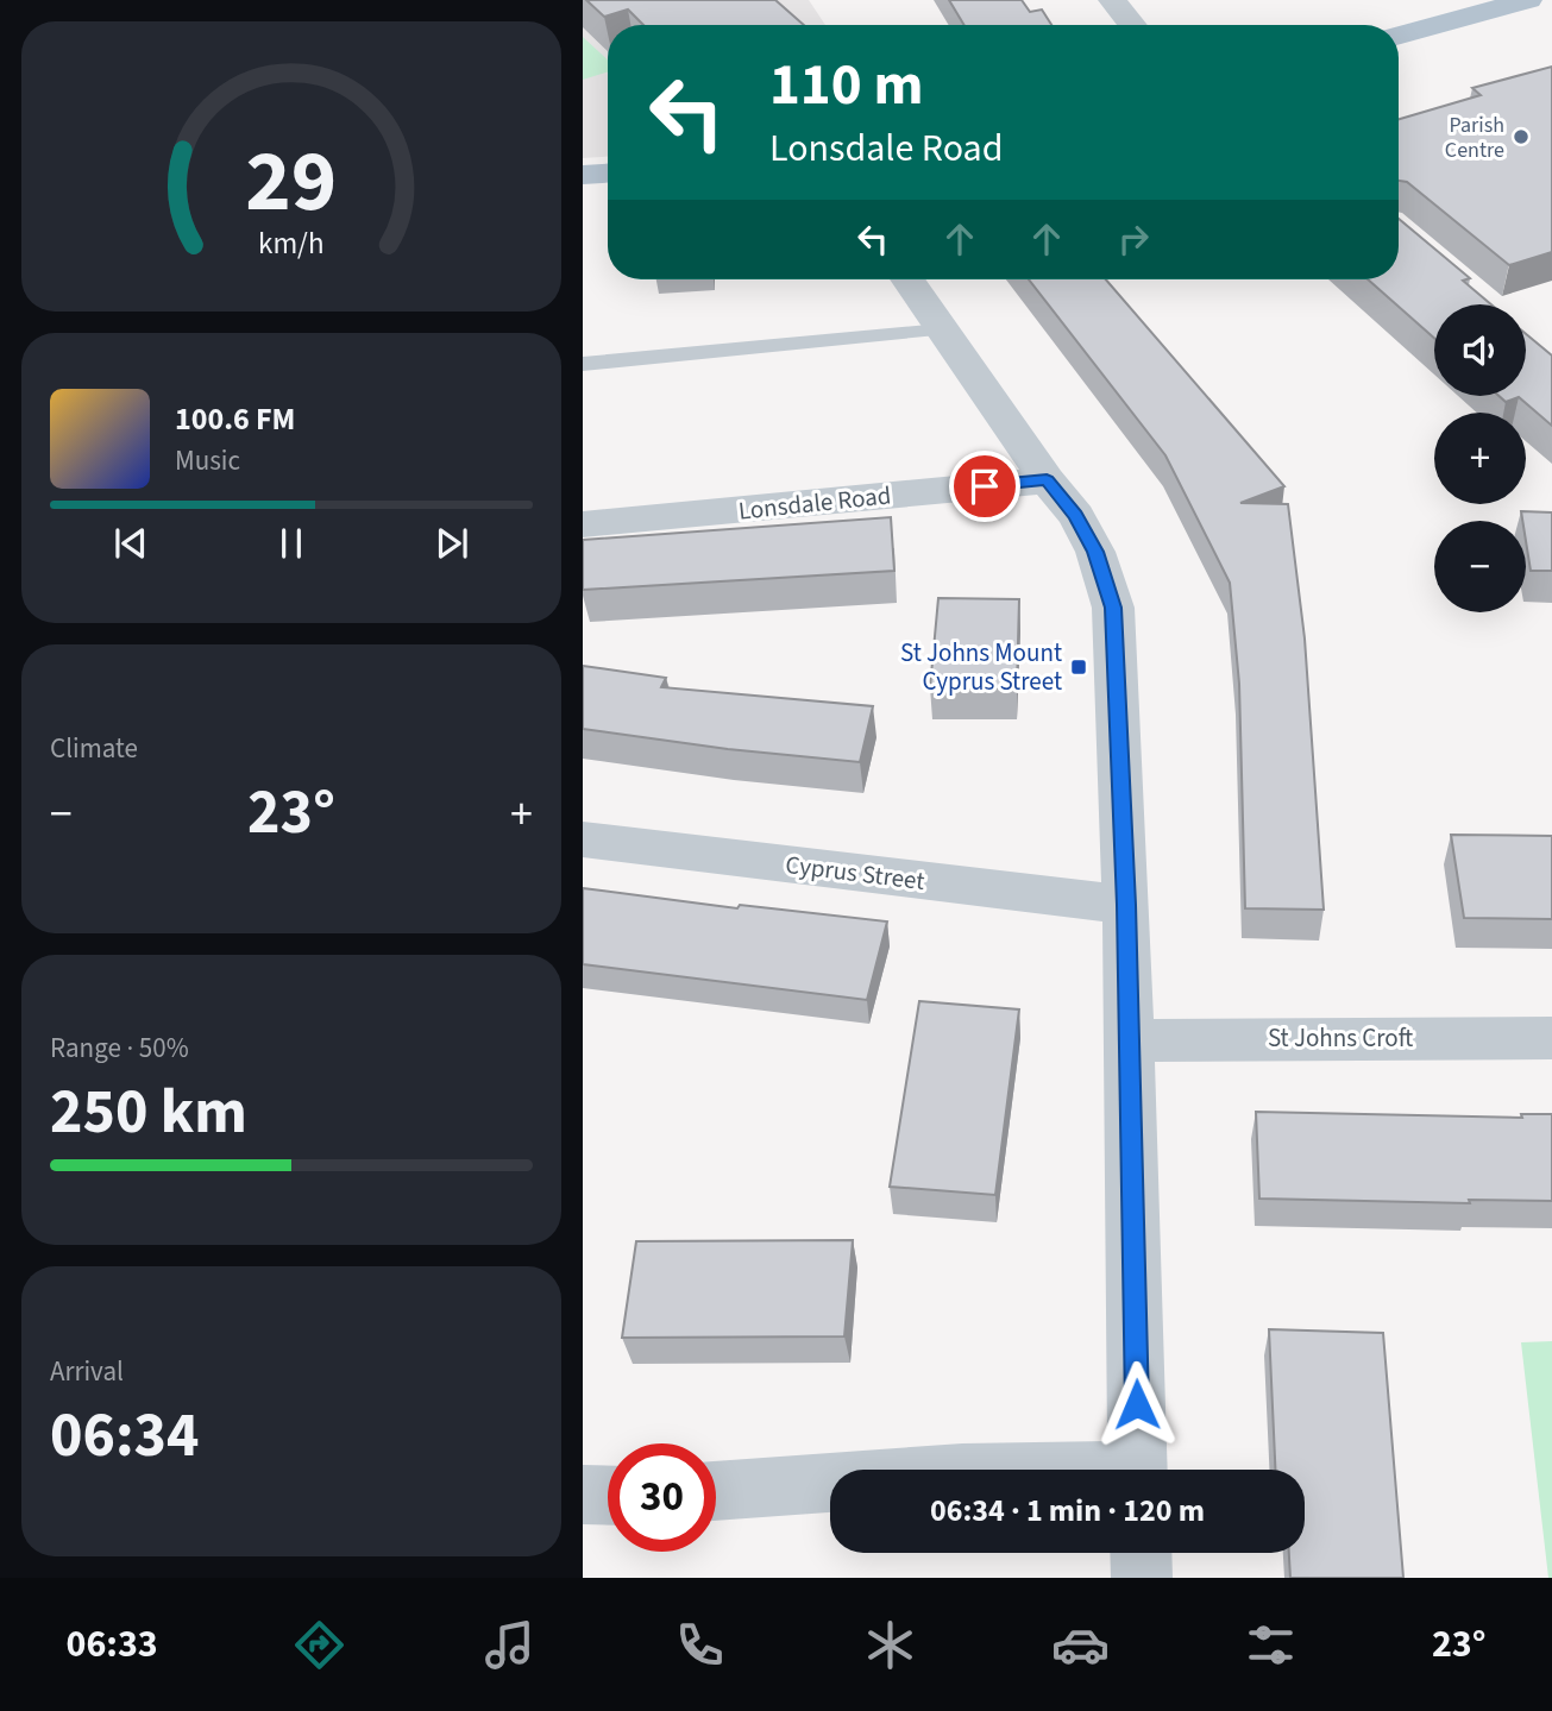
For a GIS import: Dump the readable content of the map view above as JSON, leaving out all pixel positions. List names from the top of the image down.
{
  "streets": {
    "street": ["Lonsdale Road", "Cyprus Street", "St Johns Croft"]
  },
  "places": {
    "other": ["Parish Centre"],
    "transit": ["St Johns Mount Cyprus Street"]
  },
  "page": {
    "turn": ["110 m", "Lonsdale Road"],
    "map_buttons": ["+", "−"],
    "song": ["100.6 FM", "Music"],
    "tile": [
      "Climate",
      ["Range · 50%", "250 km"],
      ["Arrival", "06:34"]
    ],
    "heat": ["−", "23°", "+"],
    "limit": "30",
    "trip": "06:34 · 1 min · 120 m",
    "tabs": ["06:33", "23°"],
    "gauge": ["29", "km/h"]
  }
}
